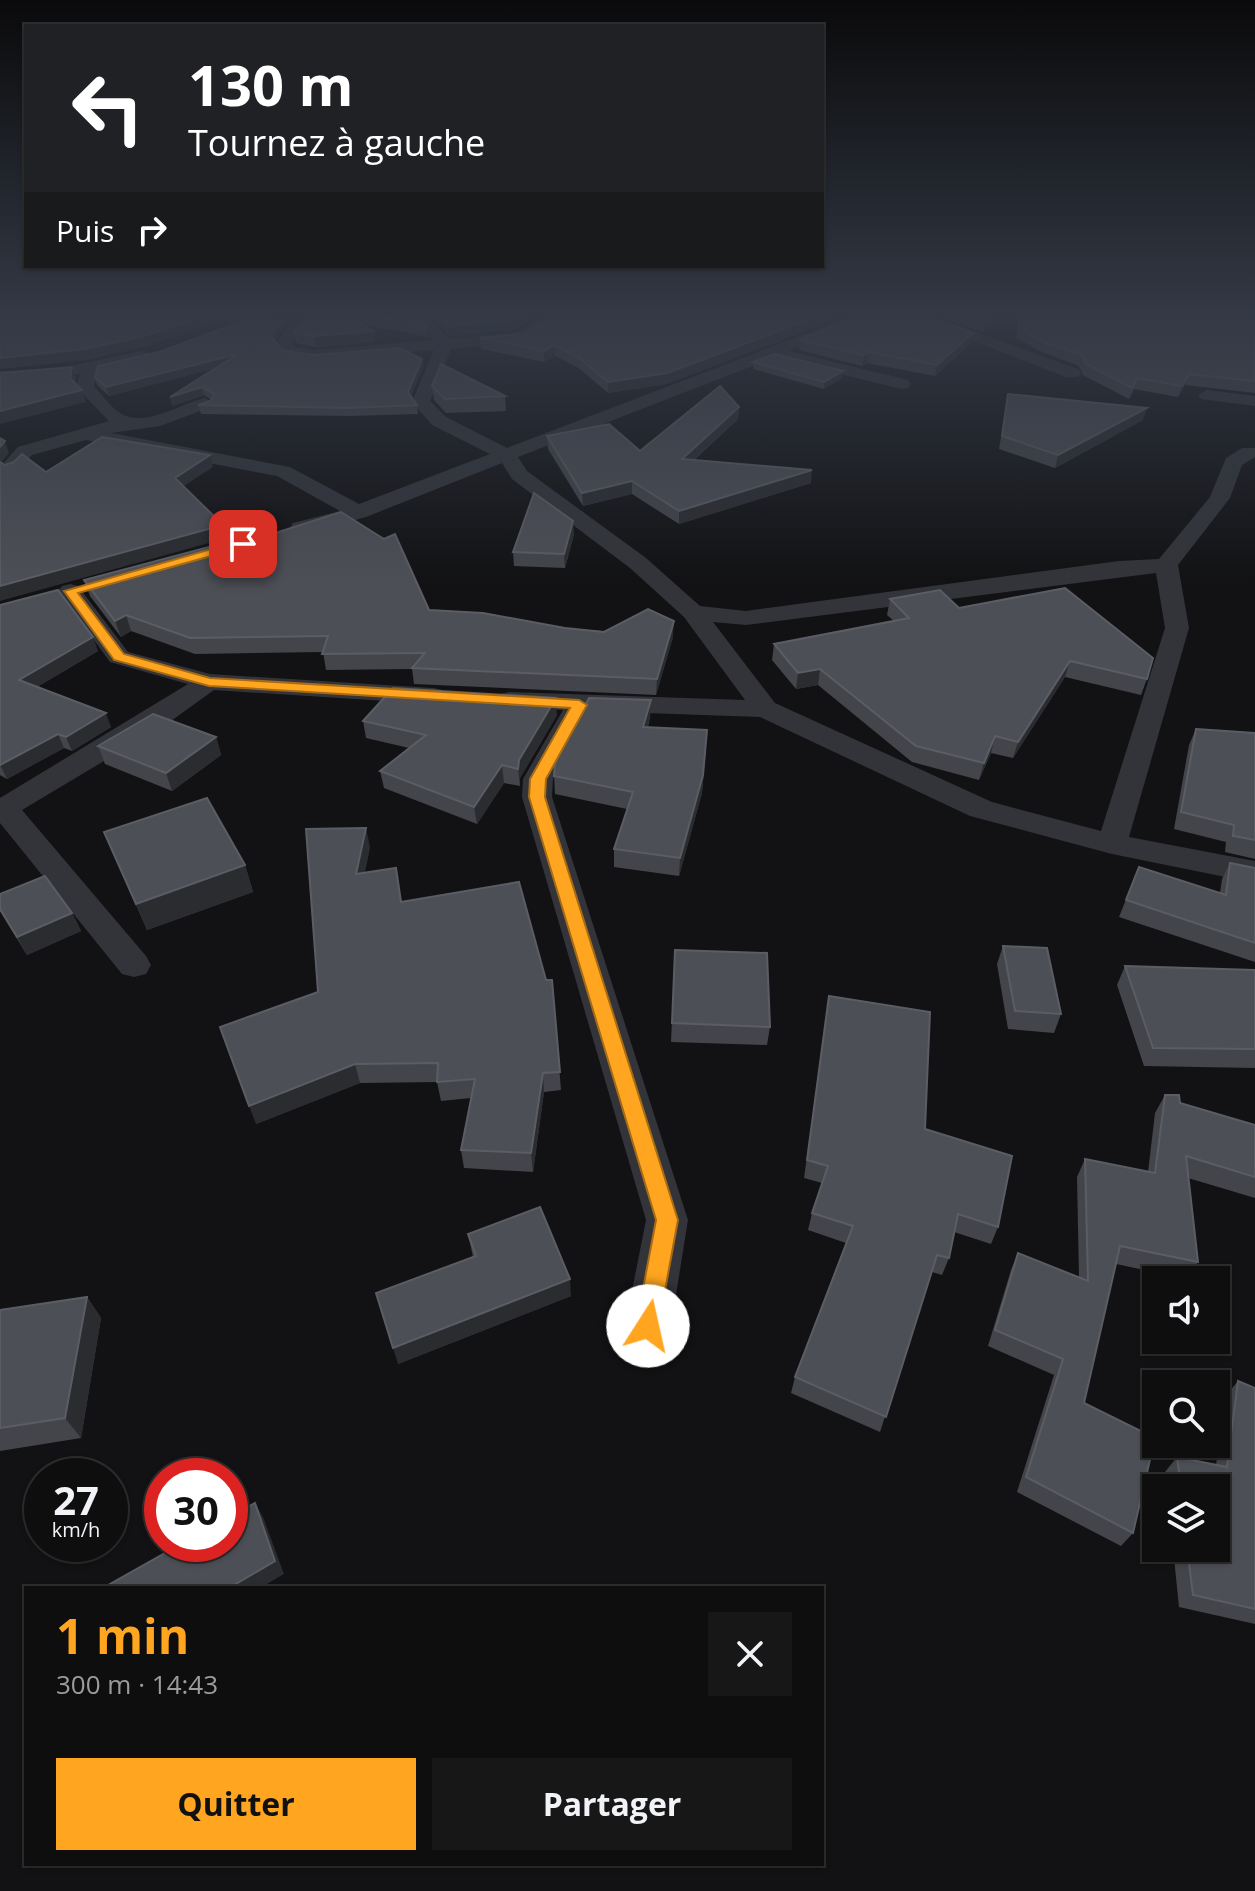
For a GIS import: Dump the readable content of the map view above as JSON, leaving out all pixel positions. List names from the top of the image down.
{
  "page": {
    "turn": ["130 m", "Tournez à gauche"],
    "then": "Puis",
    "speed": "27 km/h",
    "limit": "30",
    "heading": ["1 min", "300 m · 14:43"],
    "buttons": ["Quitter", "Partager"]
  }
}
